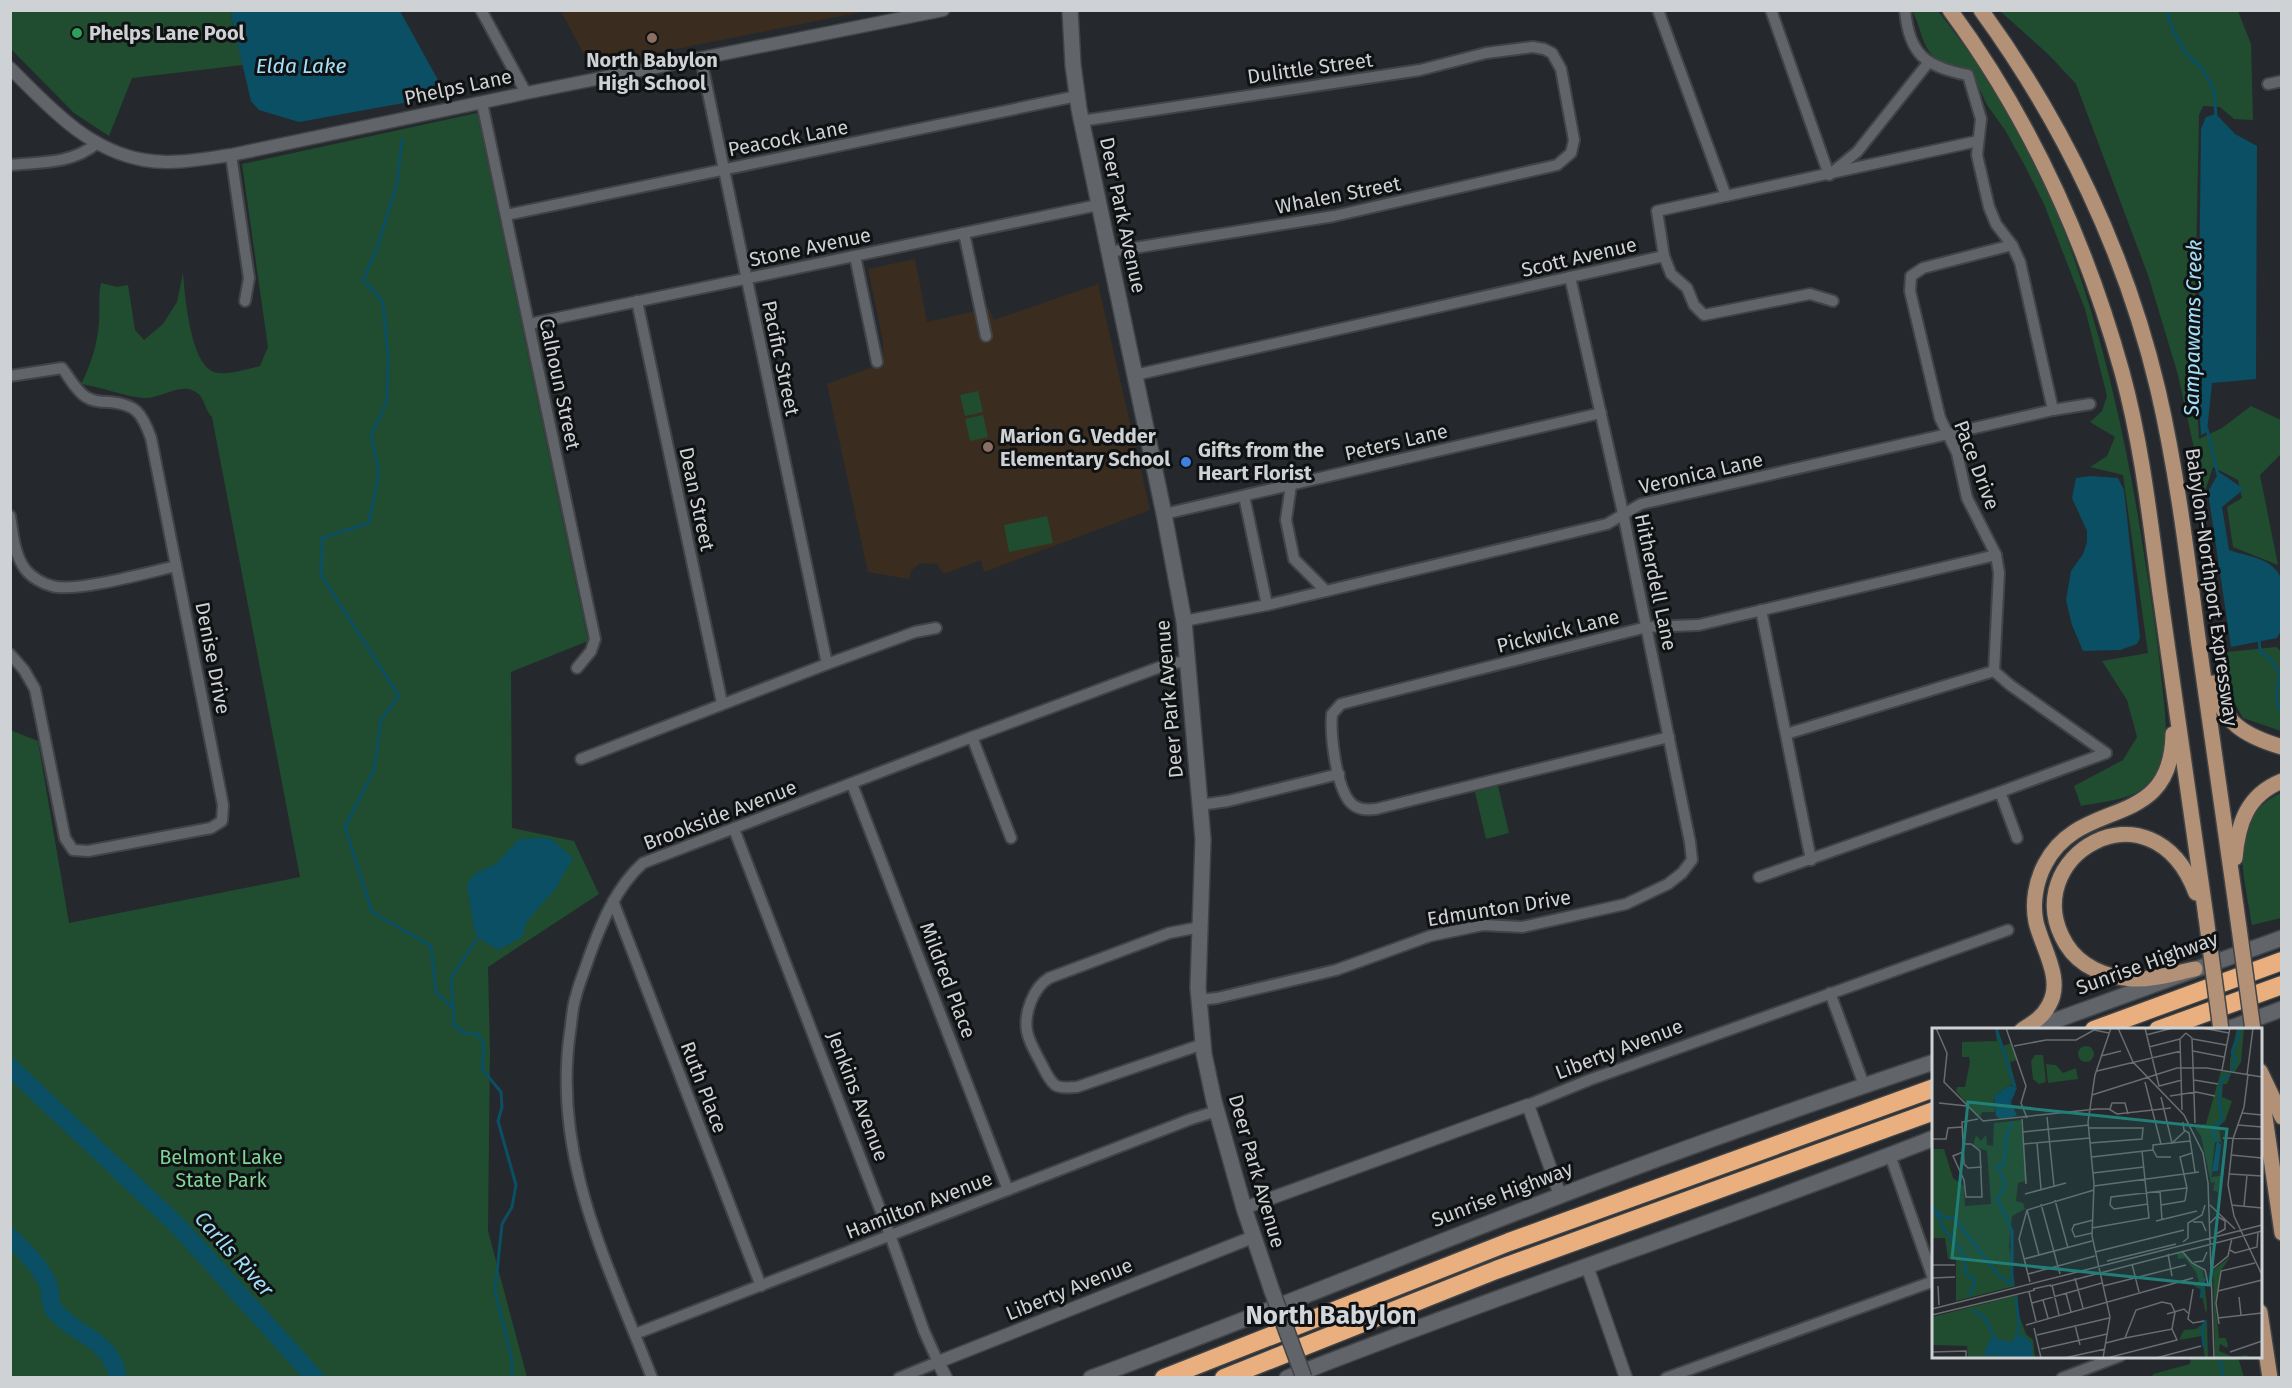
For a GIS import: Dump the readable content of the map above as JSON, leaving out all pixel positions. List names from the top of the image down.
{
  "streets": {
    "main road": ["Deer Park Avenue", "Babylon-Northport Expressway", "Sunrise Highway"],
    "street": [
      "Dulittle Street",
      "Phelps Lane",
      "Peacock Lane",
      "Whalen Street",
      "Stone Avenue",
      "Scott Avenue",
      "Pacific Street",
      "Calhoun Street",
      "Peters Lane",
      "Pace Drive",
      "Veronica Lane",
      "Dean Street",
      "Hitherdell Lane",
      "Pickwick Lane",
      "Denise Drive",
      "Brookside Avenue",
      "Edmunton Drive",
      "Mildred Place",
      "Liberty Avenue",
      "Ruth Place",
      "Jenkins Avenue",
      "Hamilton Avenue"
    ]
  },
  "crossings": [
    ["Dulittle Street", "Whalen Street"],
    ["Dulittle Street", "Deer Park Avenue"],
    ["Phelps Lane", "Pacific Street"],
    ["Phelps Lane", "Calhoun Street"],
    ["Peacock Lane", "Deer Park Avenue"],
    ["Peacock Lane", "Pacific Street"],
    ["Peacock Lane", "Calhoun Street"],
    ["Whalen Street", "Deer Park Avenue"],
    ["Deer Park Avenue", "Stone Avenue"],
    ["Deer Park Avenue", "Scott Avenue"],
    ["Deer Park Avenue", "Peters Lane"],
    ["Deer Park Avenue", "Veronica Lane"],
    ["Deer Park Avenue", "Brookside Avenue"],
    ["Deer Park Avenue", "Edmunton Drive"],
    ["Deer Park Avenue", "Liberty Avenue"],
    ["Deer Park Avenue", "Hamilton Avenue"],
    ["Stone Avenue", "Pacific Street"],
    ["Stone Avenue", "Calhoun Street"],
    ["Stone Avenue", "Dean Street"],
    ["Scott Avenue", "Hitherdell Lane"],
    ["Peters Lane", "Hitherdell Lane"],
    ["Pace Drive", "Veronica Lane"],
    ["Pace Drive", "Pickwick Lane"],
    ["Veronica Lane", "Hitherdell Lane"],
    ["Hitherdell Lane", "Pickwick Lane"],
    ["Hitherdell Lane", "Edmunton Drive"],
    ["Brookside Avenue", "Mildred Place"],
    ["Brookside Avenue", "Ruth Place"],
    ["Brookside Avenue", "Jenkins Avenue"],
    ["Brookside Avenue", "Hamilton Avenue"],
    ["Mildred Place", "Hamilton Avenue"],
    ["Liberty Avenue", "Jenkins Avenue"],
    ["Ruth Place", "Hamilton Avenue"],
    ["Jenkins Avenue", "Hamilton Avenue"]
  ],
  "districts": ["North Babylon"],
  "water": ["Elda Lake", "Sampawams Creek", "Carlls River"],
  "parks": ["Belmont Lake State Park"],
  "places": [
    "Phelps Lane Pool",
    "North Babylon High School",
    "Marion G. Vedder Elementary School",
    "Gifts from the Heart Florist"
  ]
}
